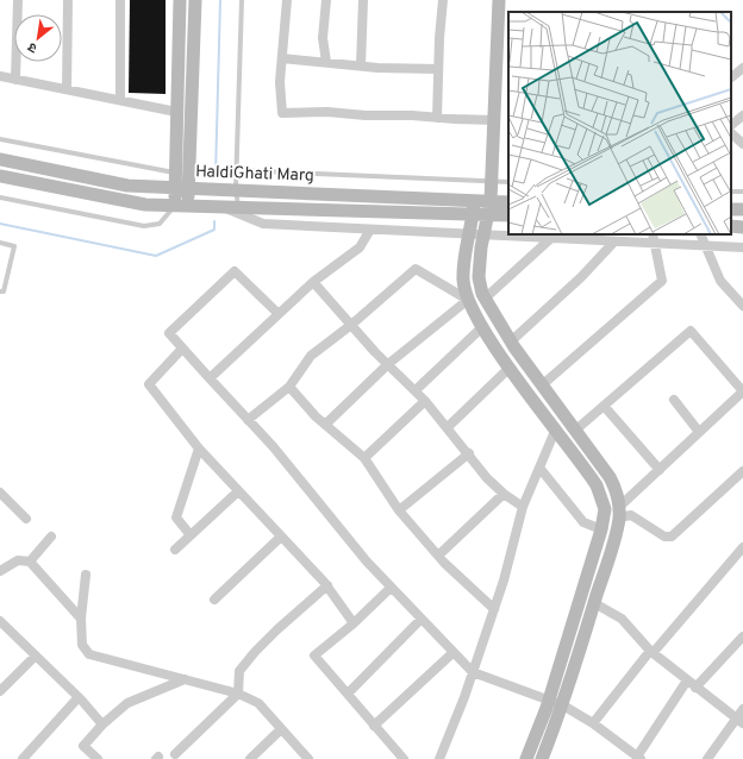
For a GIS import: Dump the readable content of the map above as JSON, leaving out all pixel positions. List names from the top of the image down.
{
  "streets": {
    "street": ["HaldiGhati Marg"]
  },
  "north": "bottom left"
}
